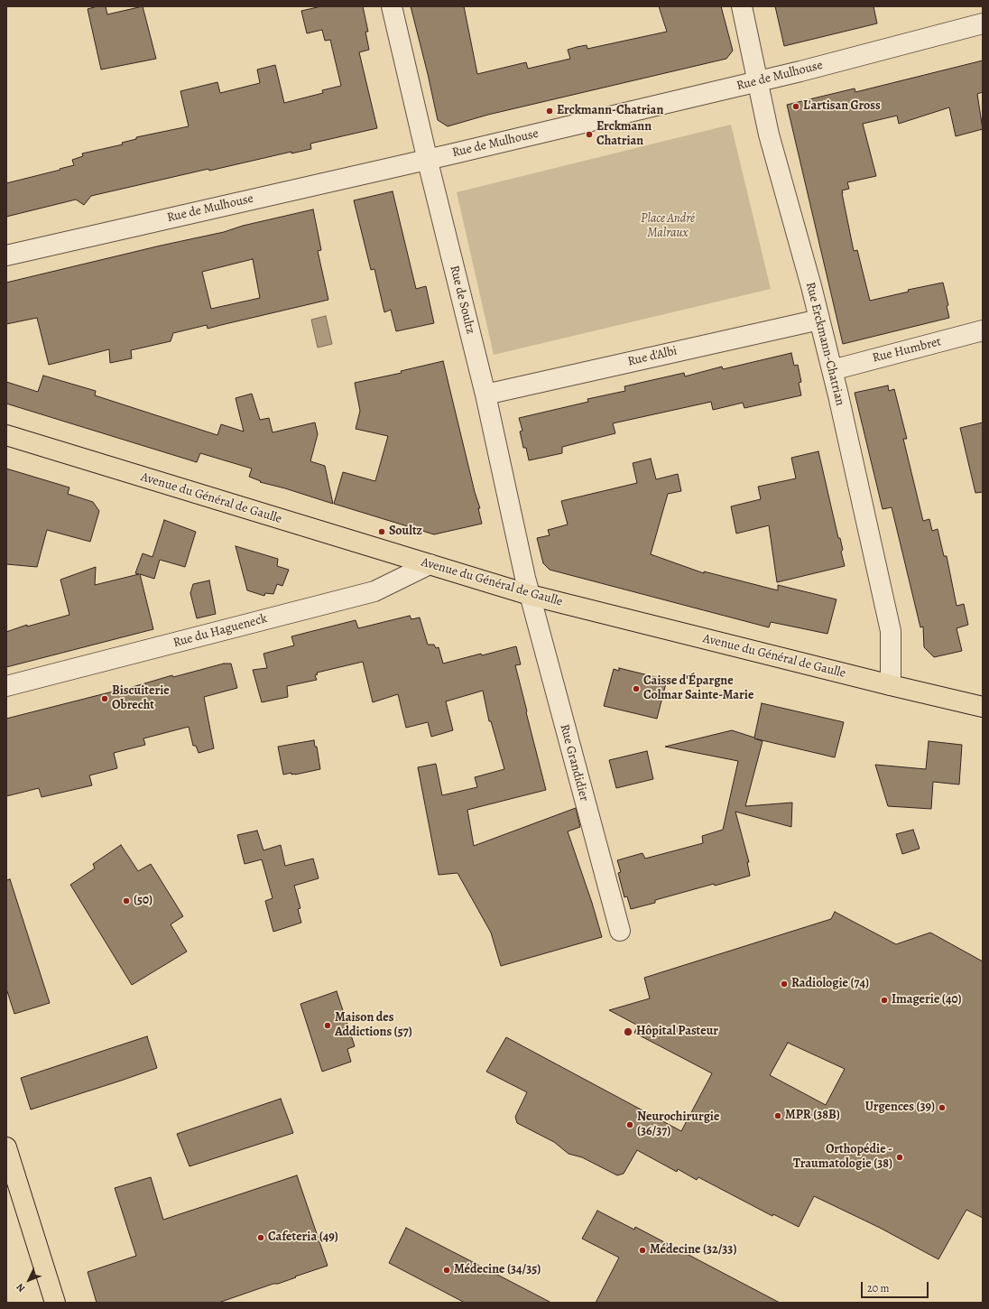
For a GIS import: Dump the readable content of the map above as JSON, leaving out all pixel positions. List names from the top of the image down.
{
  "streets": {
    "main road": ["Avenue du Général de Gaulle"],
    "street": [
      "Rue de Mulhouse",
      "Rue de Soultz",
      "Rue Erckmann-Chatrian",
      "Rue Humbret",
      "Rue d'Albi",
      "Rue du Hagueneck",
      "Rue Grandidier"
    ]
  },
  "crossings": [
    ["Rue de Mulhouse", "Rue de Soultz"],
    ["Rue de Mulhouse", "Rue Erckmann-Chatrian"],
    ["Rue de Soultz", "Rue d'Albi"],
    ["Rue de Soultz", "Avenue du Général de Gaulle"],
    ["Rue de Soultz", "Rue Grandidier"],
    ["Rue Erckmann-Chatrian", "Rue Humbret"],
    ["Rue Erckmann-Chatrian", "Rue d'Albi"],
    ["Rue Erckmann-Chatrian", "Avenue du Général de Gaulle"],
    ["Avenue du Général de Gaulle", "Rue du Hagueneck"],
    ["Avenue du Général de Gaulle", "Rue Grandidier"]
  ],
  "parks": ["Place André Malraux"],
  "places": [
    "L'artisan Gross",
    "Erckmann-Chatrian",
    "Erckmann Chatrian",
    "Soultz",
    "Caisse d'Épargne Colmar Sainte-Marie",
    "Biscuiterie Obrecht",
    "(50)",
    "Radiologie (74)",
    "Imagerie (40)",
    "Maison des Addictions (57)",
    "Hôpital Pasteur",
    "Urgences (39)",
    "MPR (38B)",
    "Neurochirurgie (36/37)",
    "Orthopédie - Traumatologie (38)",
    "Cafeteria (49)",
    "Médecine (32/33)",
    "Médecine (34/35)"
  ],
  "scale_bar": "20 m",
  "north": "bottom left"
}
